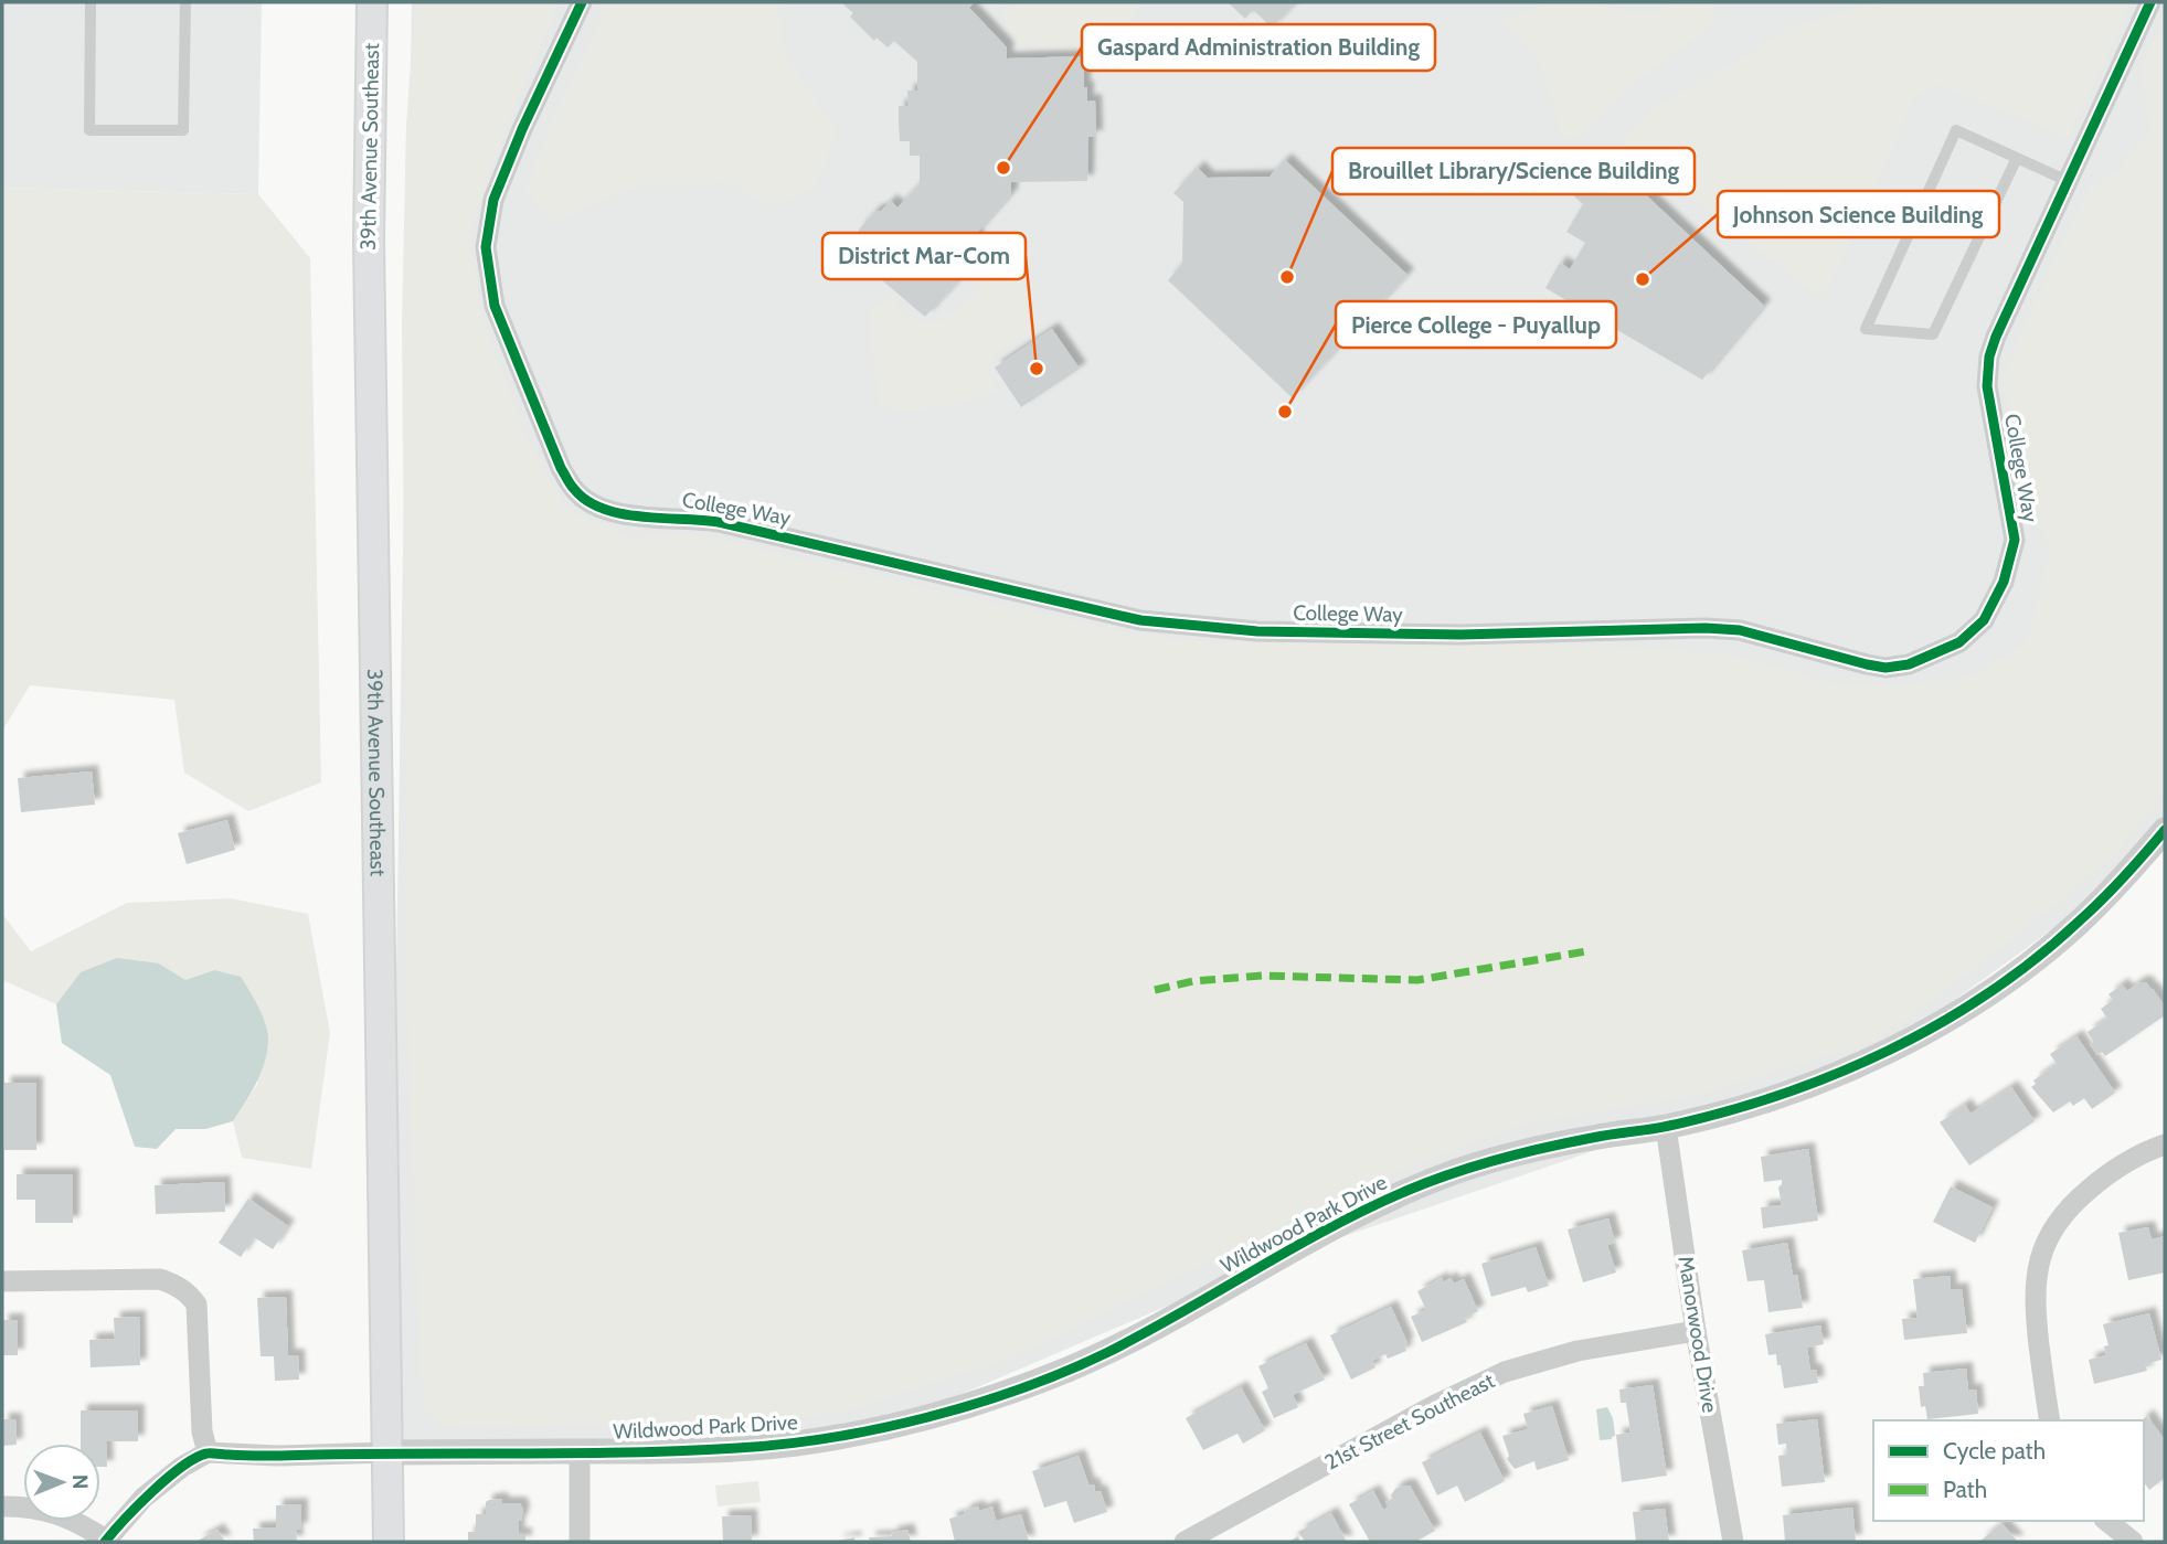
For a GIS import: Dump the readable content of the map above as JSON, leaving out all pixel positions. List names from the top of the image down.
{
  "streets": {
    "main road": ["39th Avenue Southeast"],
    "street": [
      "College Way",
      "Wildwood Park Drive",
      "Manorwood Drive",
      "21st Street Southeast"
    ]
  },
  "crossings": [
    ["39th Avenue Southeast", "Wildwood Park Drive"],
    ["Wildwood Park Drive", "Manorwood Drive"],
    ["Manorwood Drive", "21st Street Southeast"]
  ],
  "places": [
    "Gaspard Administration Building",
    "Brouillet Library/Science Building",
    "Johnson Science Building",
    "District Mar-Com",
    "Pierce College - Puyallup"
  ],
  "legend": ["Cycle path", "Path"],
  "north": "right"
}
